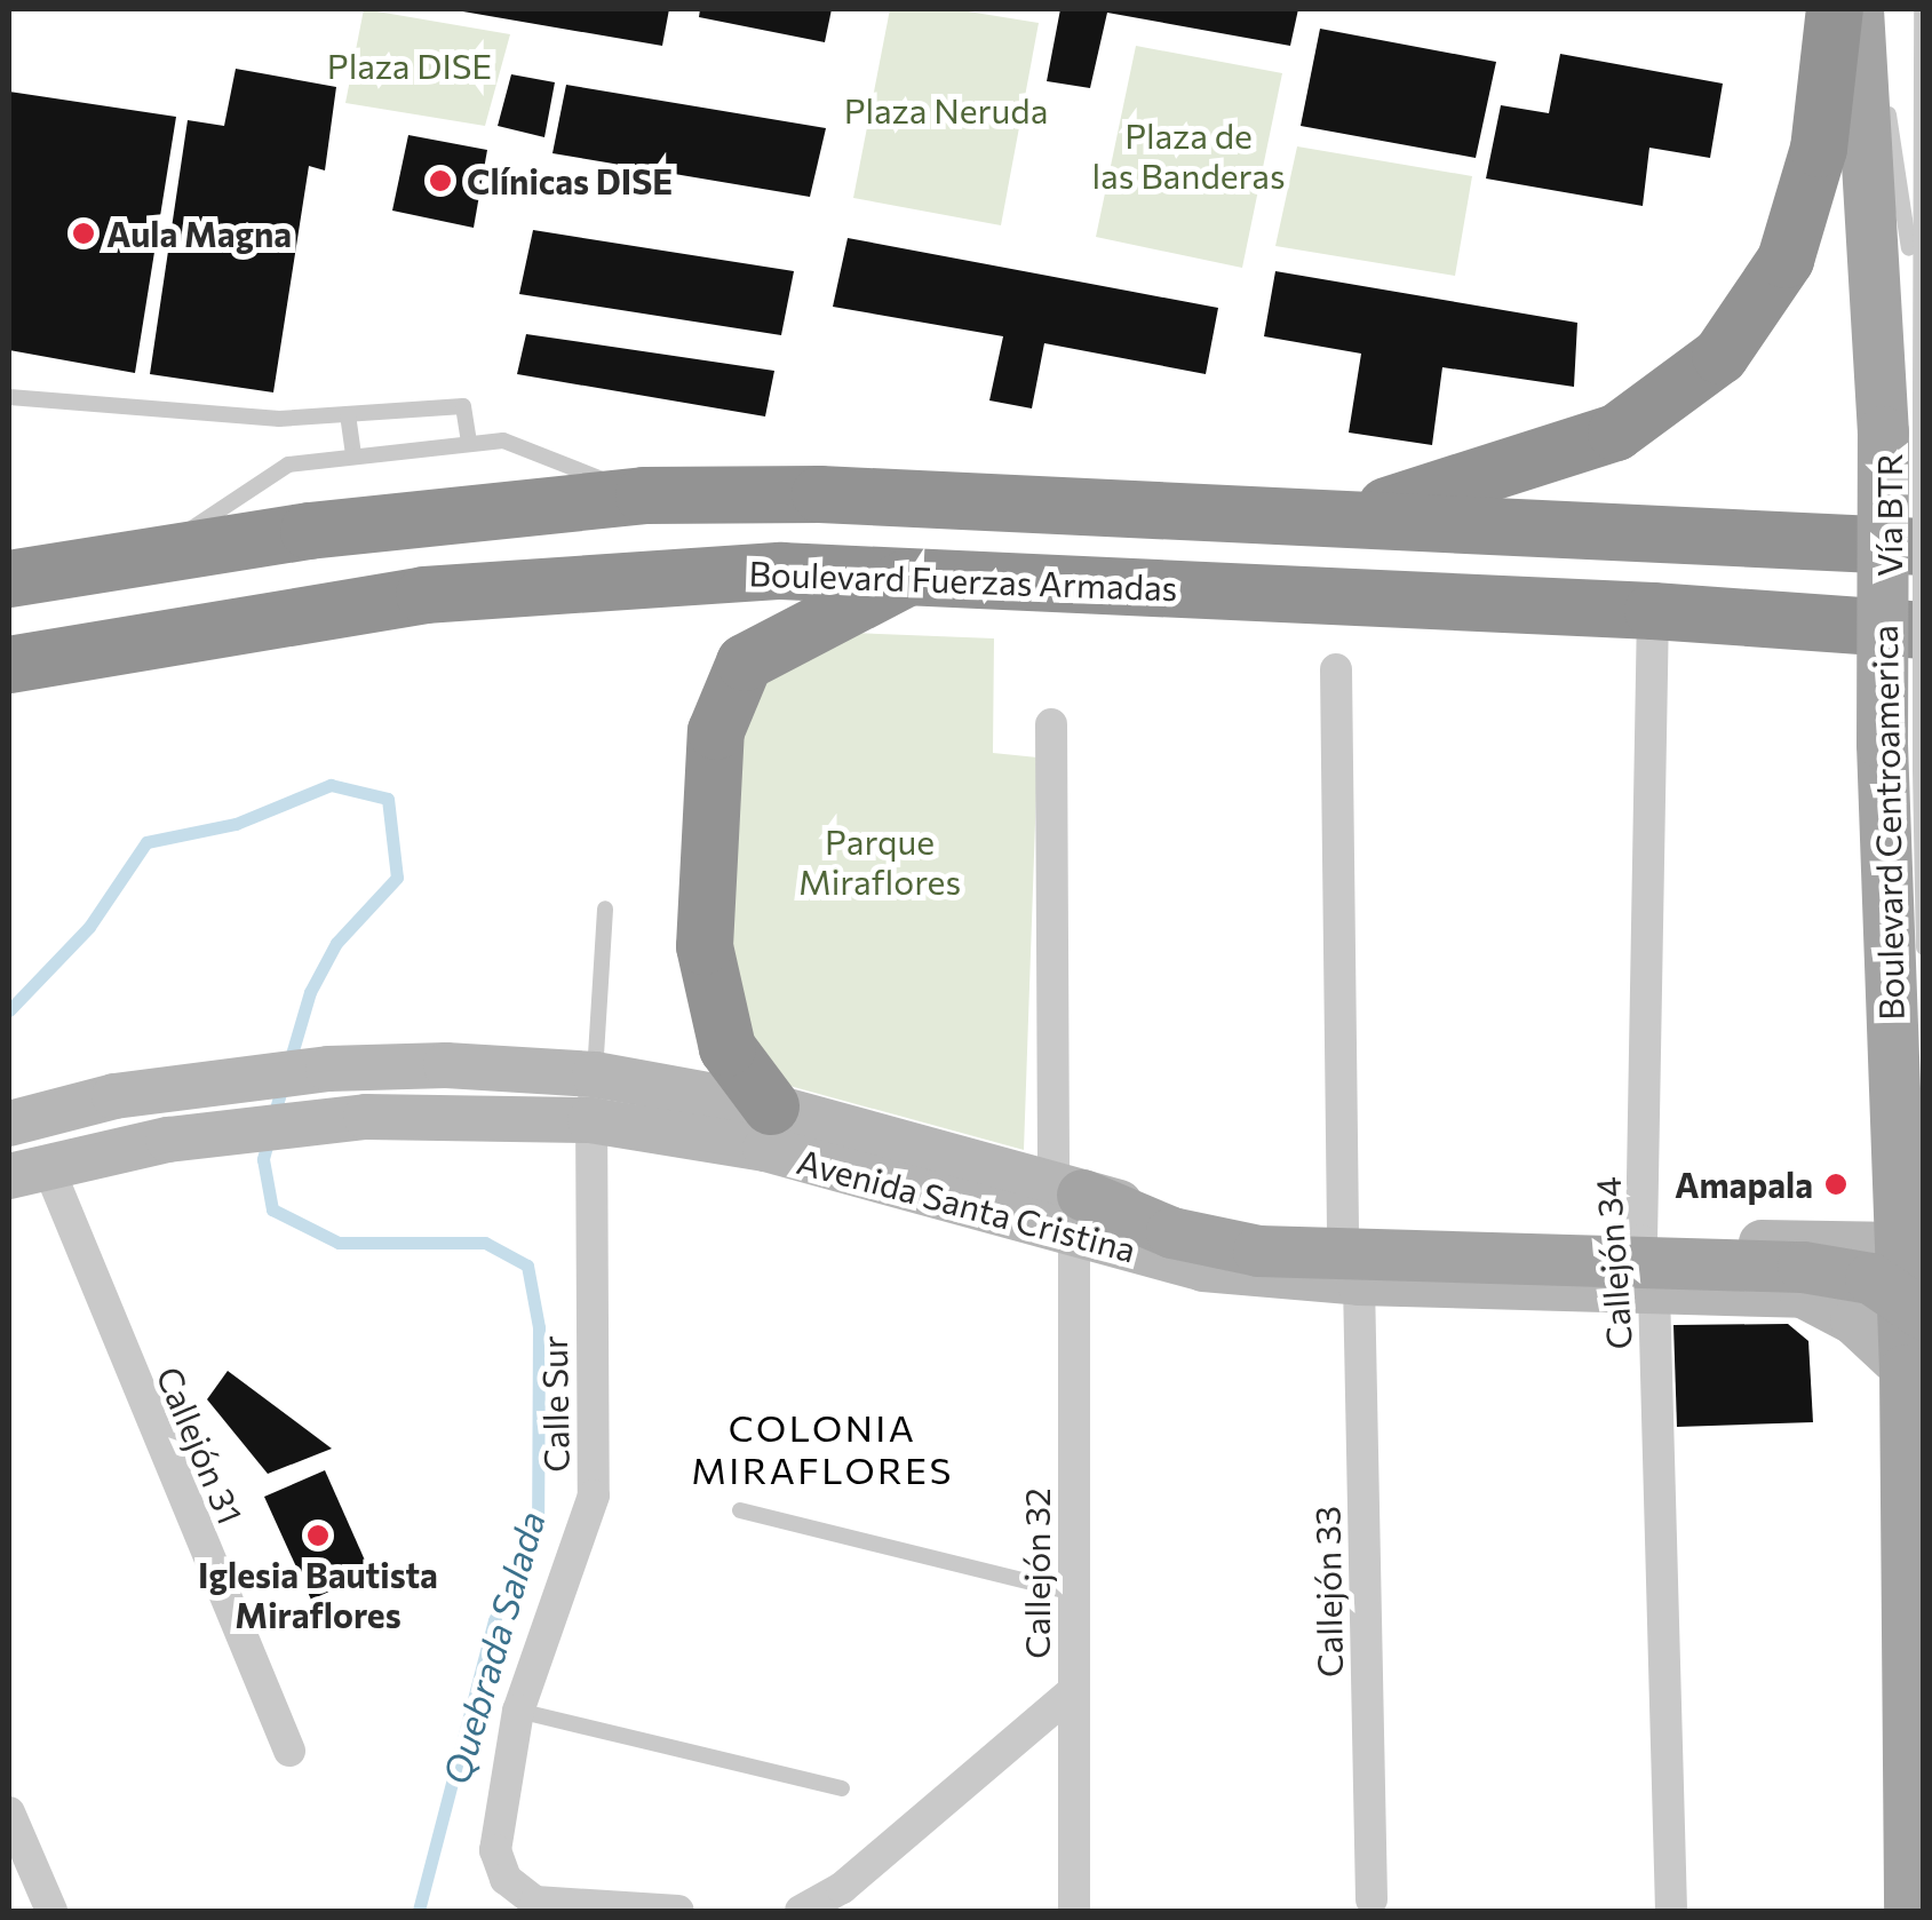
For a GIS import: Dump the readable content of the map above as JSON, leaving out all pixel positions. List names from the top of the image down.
{
  "streets": {
    "highway": ["Boulevard Fuerzas Armadas"],
    "main road": ["Boulevard Centroamerica"],
    "street": [
      "Avenida Santa Cristina",
      "Callejón 34",
      "Calle Sur",
      "Callejón 31",
      "Callejón 32",
      "Callejón 33"
    ]
  },
  "crossings": [
    ["Boulevard Fuerzas Armadas", "Callejón 34"],
    ["Boulevard Centroamerica", "Avenida Santa Cristina"],
    ["Avenida Santa Cristina", "Callejón 34"],
    ["Avenida Santa Cristina", "Calle Sur"],
    ["Avenida Santa Cristina", "Callejón 31"],
    ["Avenida Santa Cristina", "Callejón 32"],
    ["Avenida Santa Cristina", "Callejón 33"]
  ],
  "districts": ["COLONIA MIRAFLORES"],
  "water": ["Quebrada Salada"],
  "parks": [
    "Plaza DISE",
    "Plaza Neruda",
    "Plaza de las Banderas",
    "Parque Miraflores"
  ],
  "places": [
    "Clínicas DISE",
    "Aula Magna",
    "Amapala",
    "Iglesia Bautista Miraflores"
  ]
}
